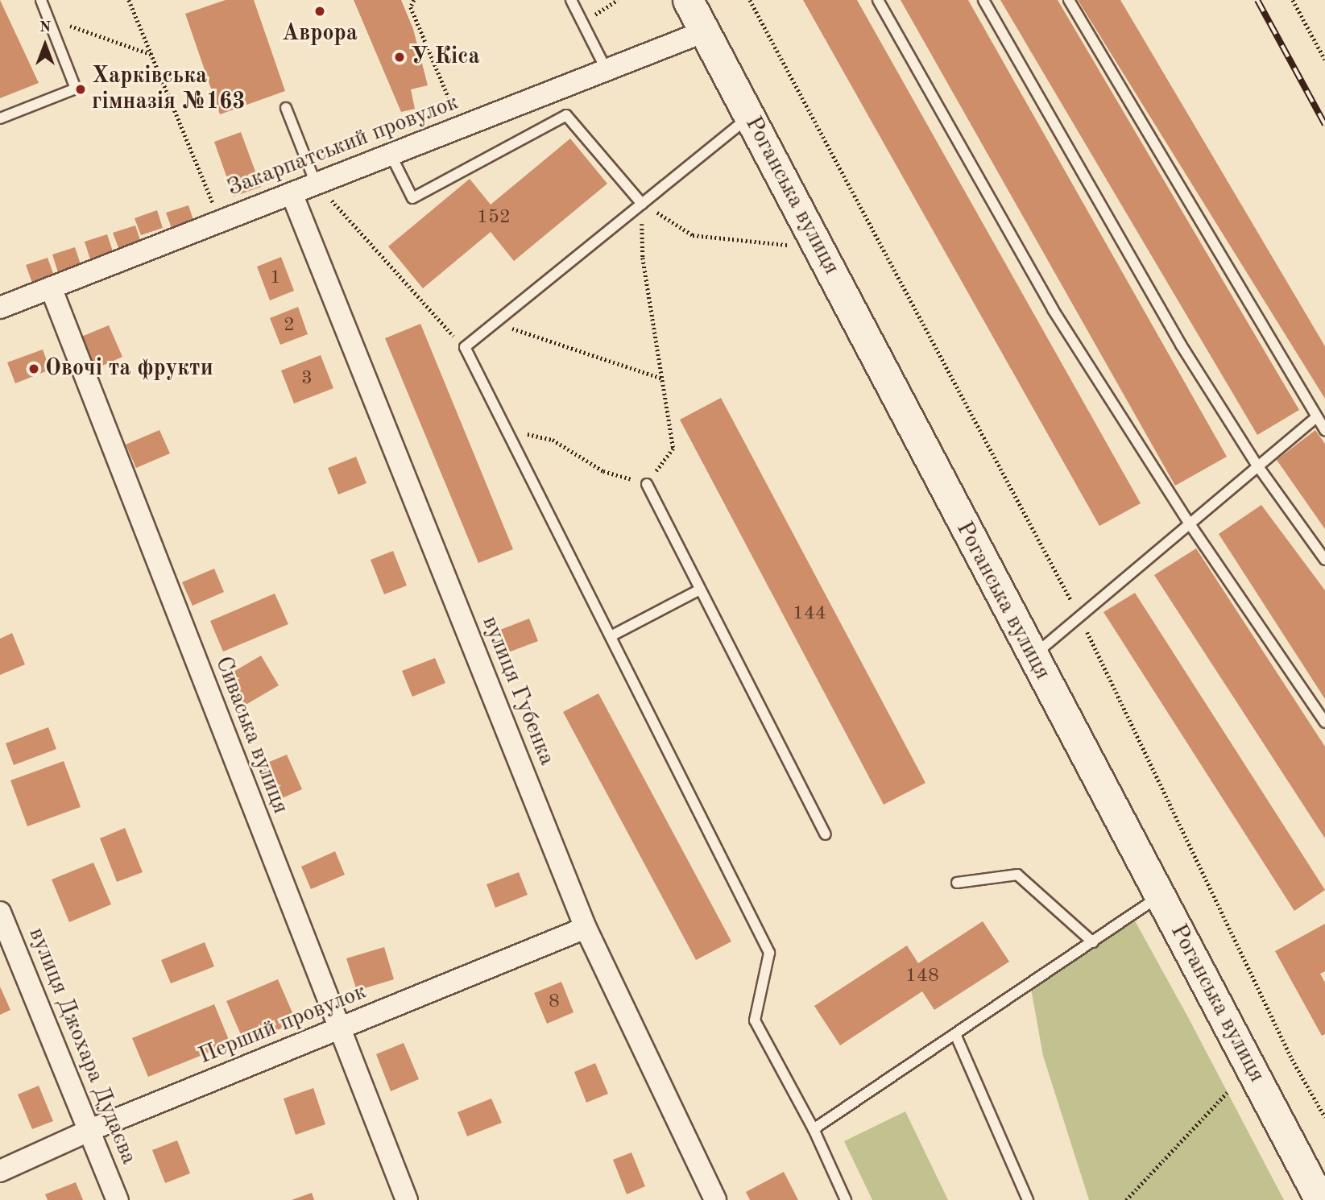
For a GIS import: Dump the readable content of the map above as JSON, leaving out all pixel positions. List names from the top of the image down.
{
  "streets": {
    "main road": ["Роганська вулиця"],
    "street": [
      "Закарпатський провулок",
      "вулиця Губенка",
      "Сиваська вулиця",
      "Перший провулок",
      "вулиця Джохара Дудаєва"
    ]
  },
  "crossings": [
    ["Закарпатський провулок", "Роганська вулиця"],
    ["Закарпатський провулок", "вулиця Губенка"],
    ["Закарпатський провулок", "Сиваська вулиця"],
    ["вулиця Губенка", "Перший провулок"],
    ["Сиваська вулиця", "Перший провулок"],
    ["Перший провулок", "вулиця Джохара Дудаєва"]
  ],
  "places": [
    "Аврора",
    "У Кіса",
    "Харківська гімназія №163",
    "Овочі та фрукти"
  ],
  "house_numbers": [
    "152",
    "1",
    "2",
    "3",
    "144",
    "148",
    "8"
  ],
  "north": "top"
}
